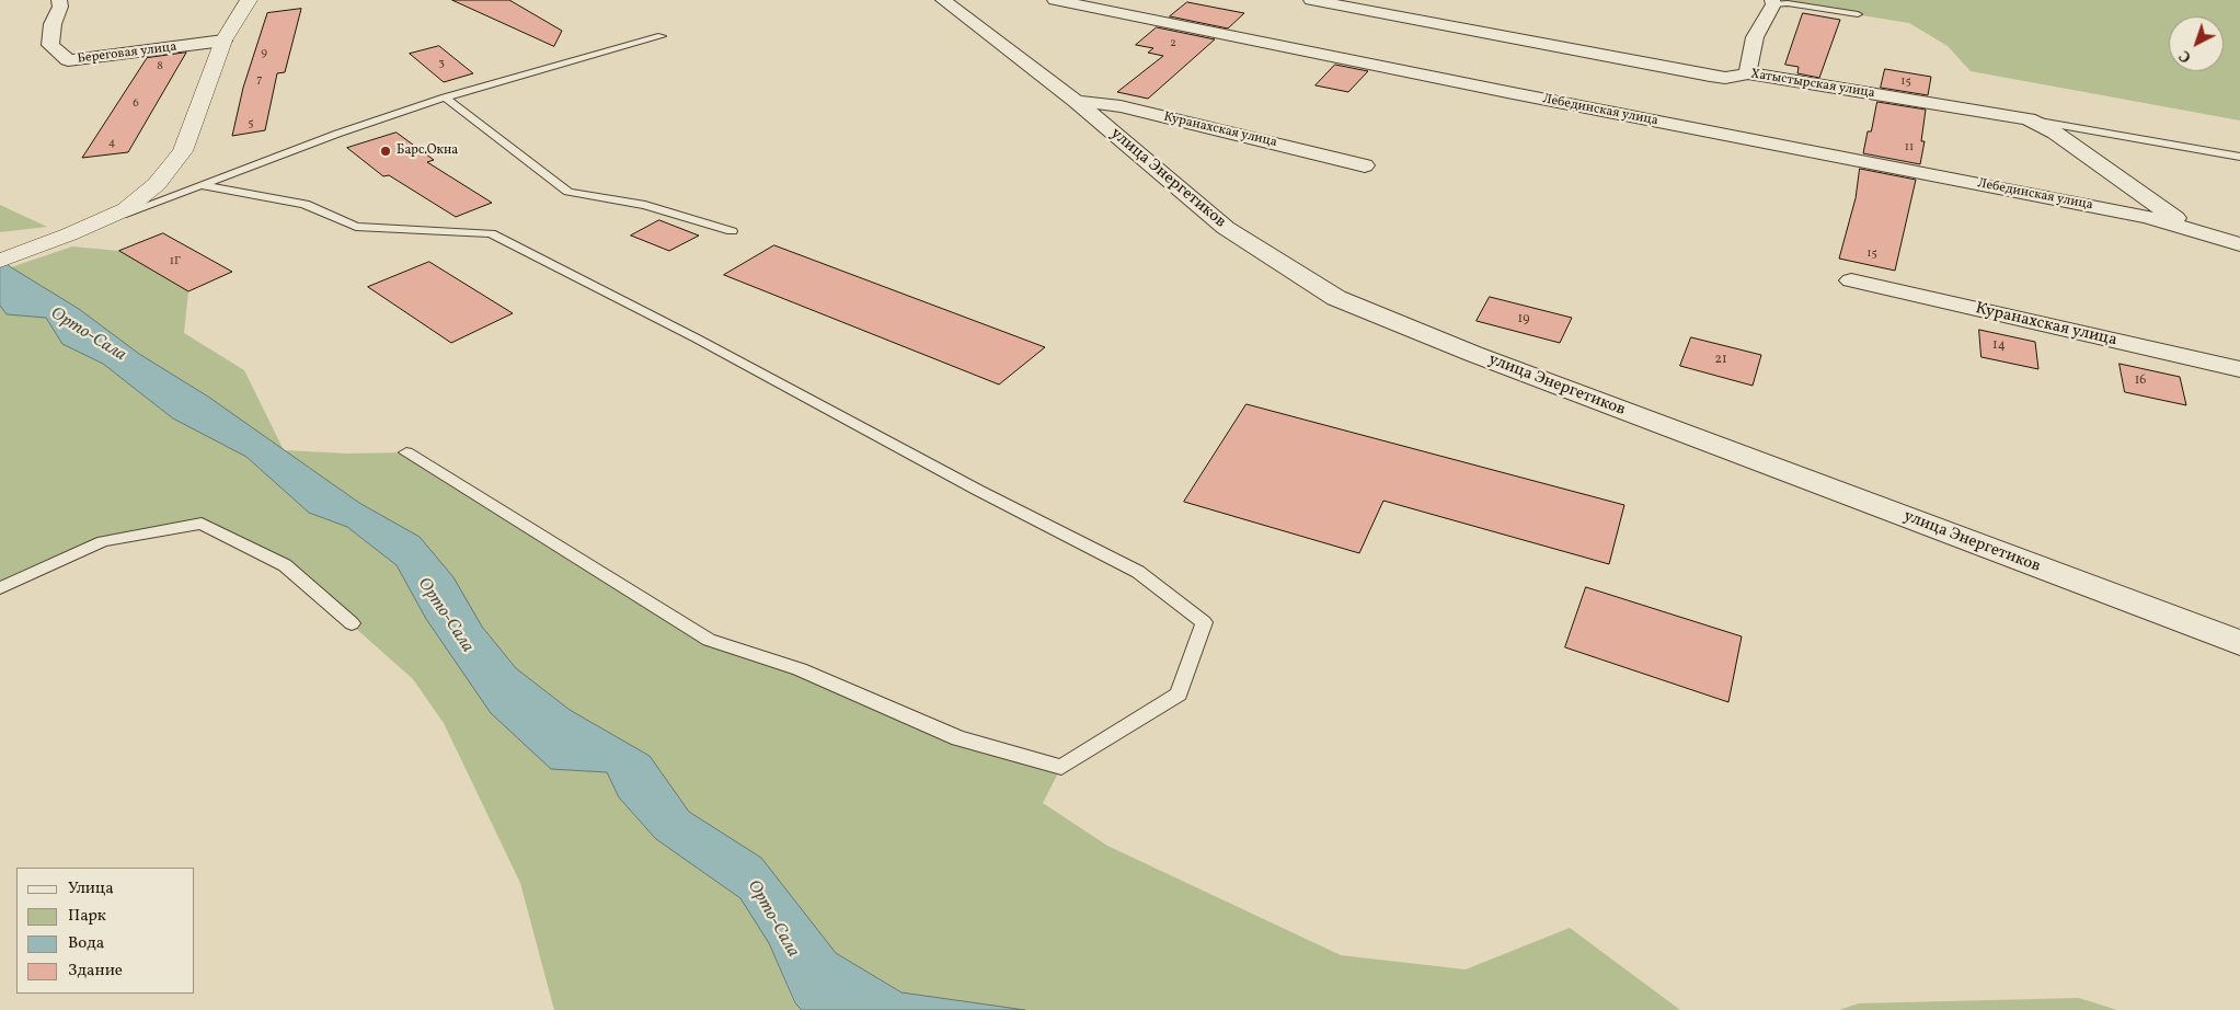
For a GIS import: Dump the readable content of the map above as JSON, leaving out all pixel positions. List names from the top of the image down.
{
  "streets": {
    "street": [
      "Береговая улица",
      "Хатыстырская улица",
      "Лебединская улица",
      "Куранахская улица",
      "улица Энергетиков"
    ]
  },
  "crossings": [
    ["Хатыстырская улица", "Лебединская улица"],
    ["Куранахская улица", "улица Энергетиков"]
  ],
  "water": ["Орто-Сала"],
  "places": ["Барс.Окна"],
  "house_numbers": [
    "2",
    "9",
    "3",
    "8",
    "7",
    "15",
    "6",
    "5",
    "4",
    "11",
    "15",
    "1Г",
    "19",
    "14",
    "21",
    "16"
  ],
  "legend": [
    "Улица",
    "Парк",
    "Вода",
    "Здание"
  ],
  "north": "bottom left"
}
